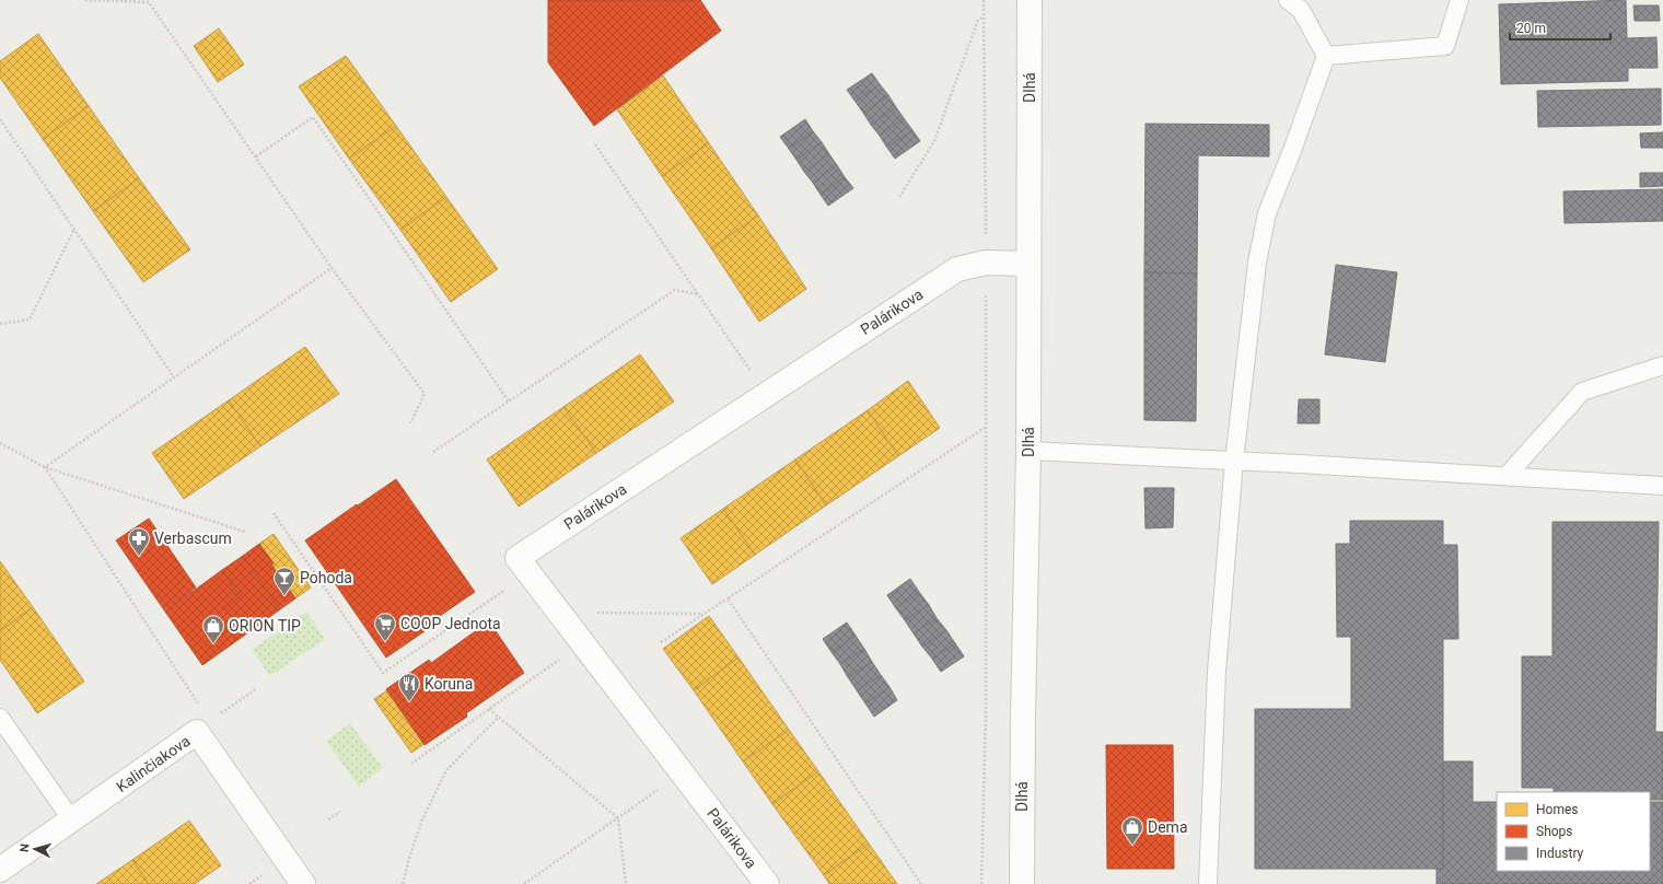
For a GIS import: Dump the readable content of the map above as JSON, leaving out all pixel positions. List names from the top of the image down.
{
  "streets": {
    "street": ["Dlhá", "Palárikova", "Kalinčiakova"]
  },
  "crossings": [
    ["Dlhá", "Palárikova"]
  ],
  "places": {
    "pharmacy": ["Verbascum"],
    "bar": ["Pohoda"],
    "supermarket": ["COOP Jednota"],
    "shop": ["ORION TIP", "Dema"],
    "restaurant": ["Koruna"]
  },
  "legend": ["Homes", "Shops", "Industry"],
  "scale_bar": "20 m",
  "north": "left"
}
